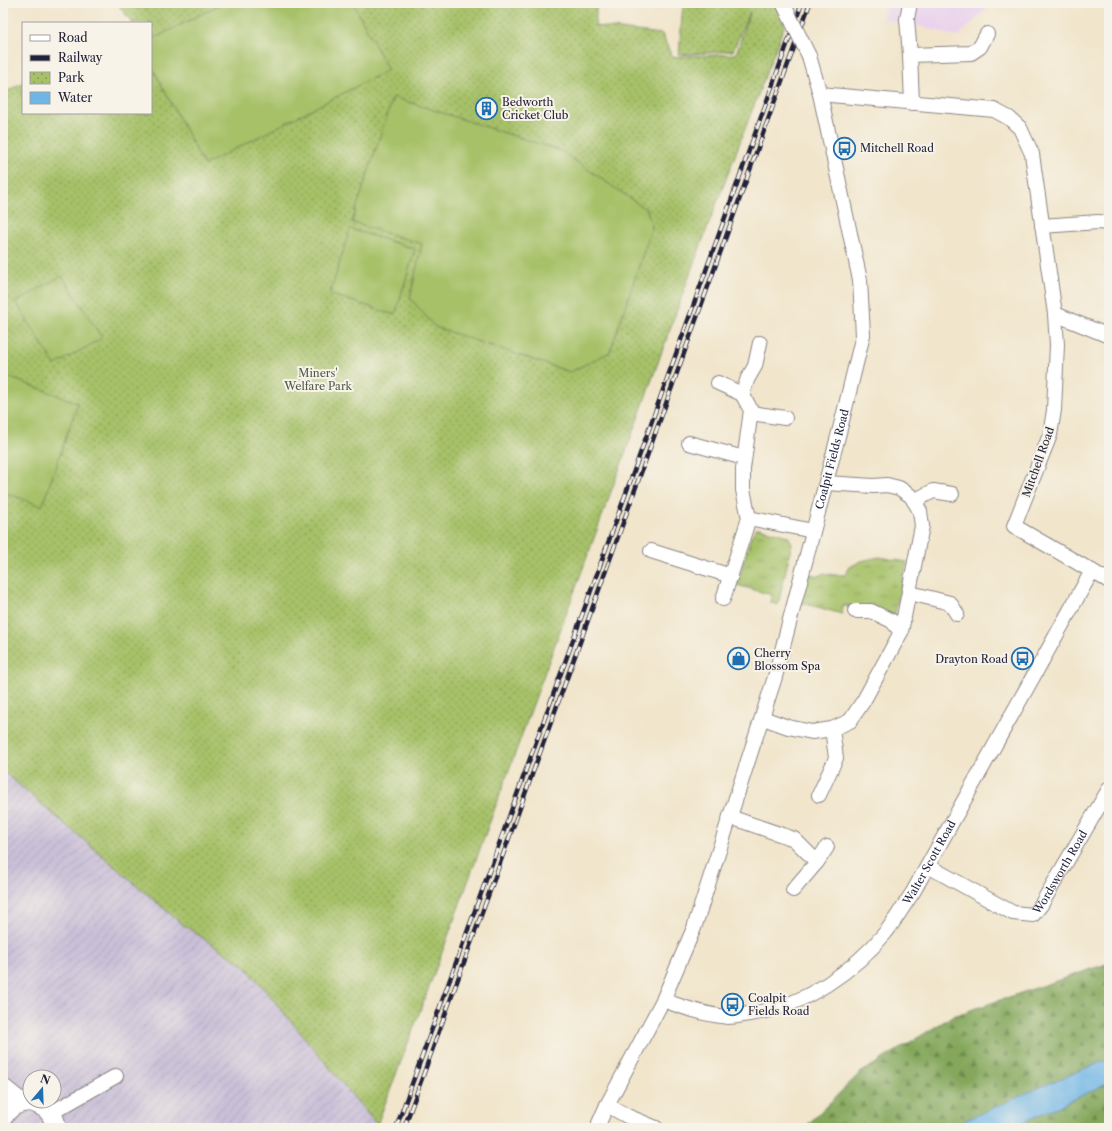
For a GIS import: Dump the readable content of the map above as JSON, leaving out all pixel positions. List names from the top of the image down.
{
  "streets": {
    "street": [
      "Coalpit Fields Road",
      "Mitchell Road",
      "Walter Scott Road",
      "Wordsworth Road"
    ]
  },
  "crossings": [
    ["Coalpit Fields Road", "Mitchell Road"],
    ["Coalpit Fields Road", "Walter Scott Road"],
    ["Mitchell Road", "Walter Scott Road"],
    ["Walter Scott Road", "Wordsworth Road"]
  ],
  "parks": ["Miners' Welfare Park"],
  "places": {
    "building": ["Bedworth Cricket Club"],
    "bus stop": ["Mitchell Road", "Drayton Road", "Coalpit Fields Road"],
    "shop": ["Cherry Blossom Spa"]
  },
  "legend": [
    "Road",
    "Railway",
    "Park",
    "Water"
  ],
  "north": "top"
}
